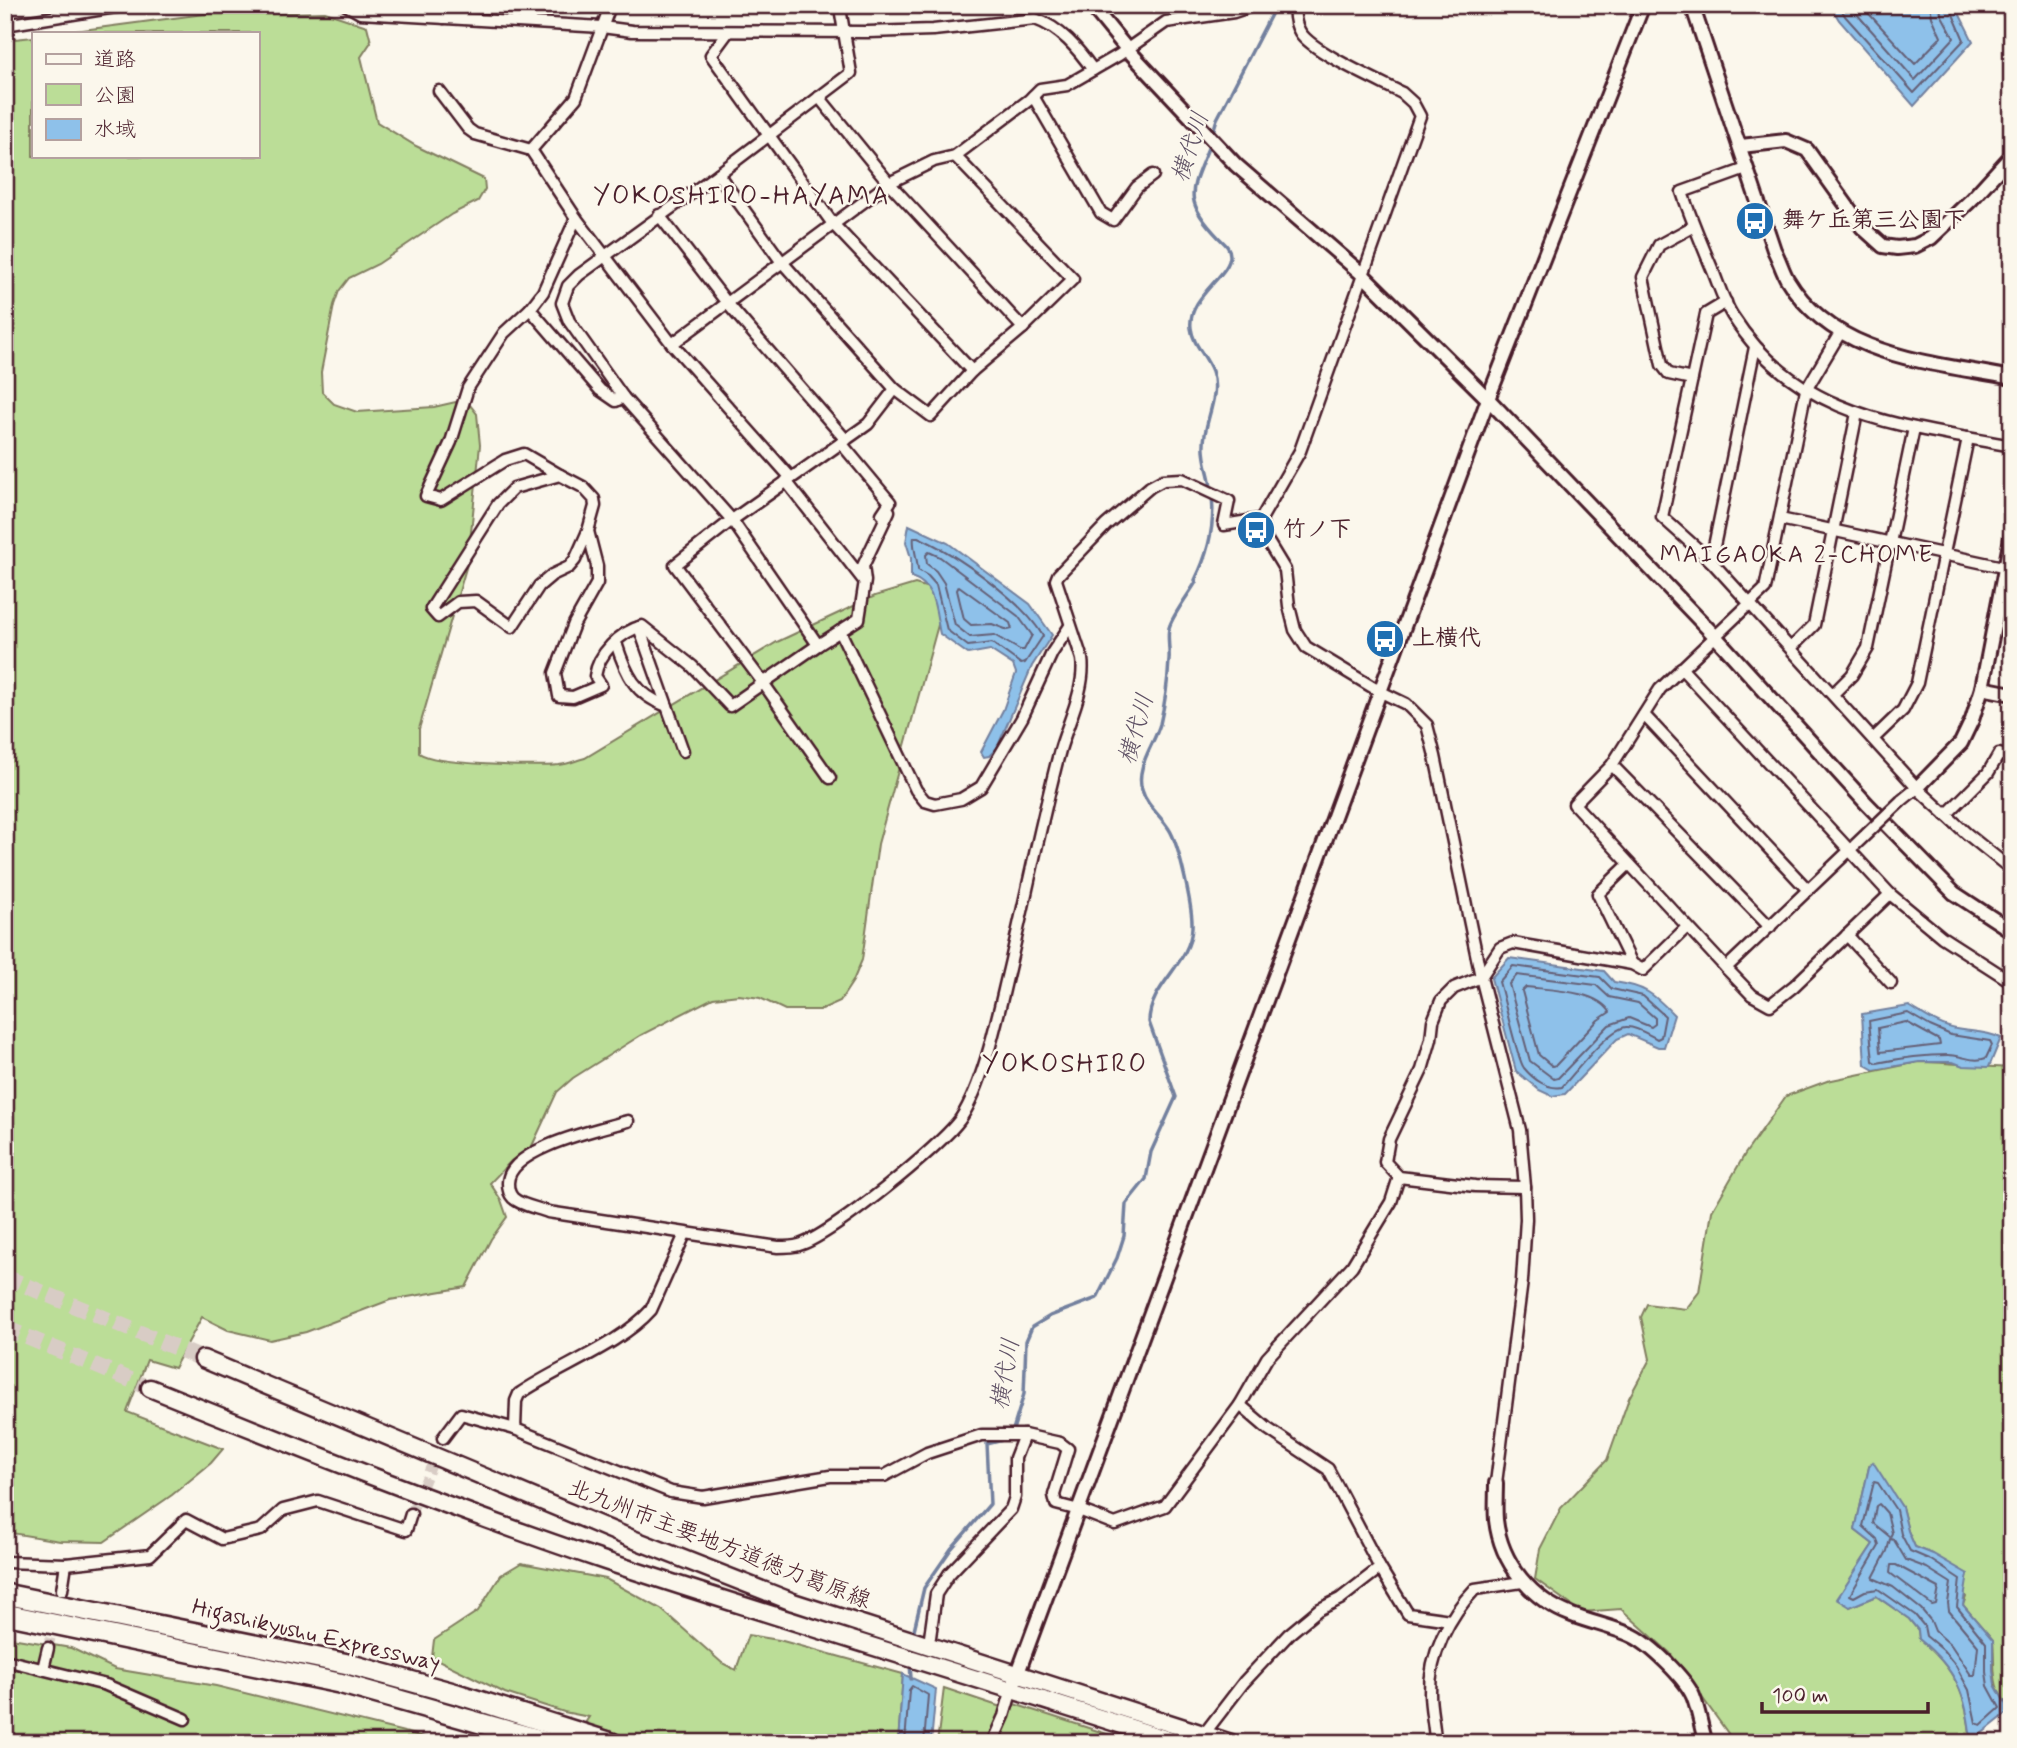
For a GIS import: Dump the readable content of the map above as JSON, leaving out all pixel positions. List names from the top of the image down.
{
  "streets": {
    "highway": ["Higashikyushu Expressway"],
    "main road": ["北九州市主要地方道徳力葛原線"]
  },
  "districts": ["YOKOSHIRO-HAYAMA", "MAIGAOKA 2-CHOME", "YOKOSHIRO"],
  "water": ["横代川"],
  "places": {
    "bus stop": ["舞ケ丘第三公園下", "竹ノ下", "上横代"]
  },
  "legend": ["道路", "公園", "水域"],
  "scale_bar": "100 m"
}
